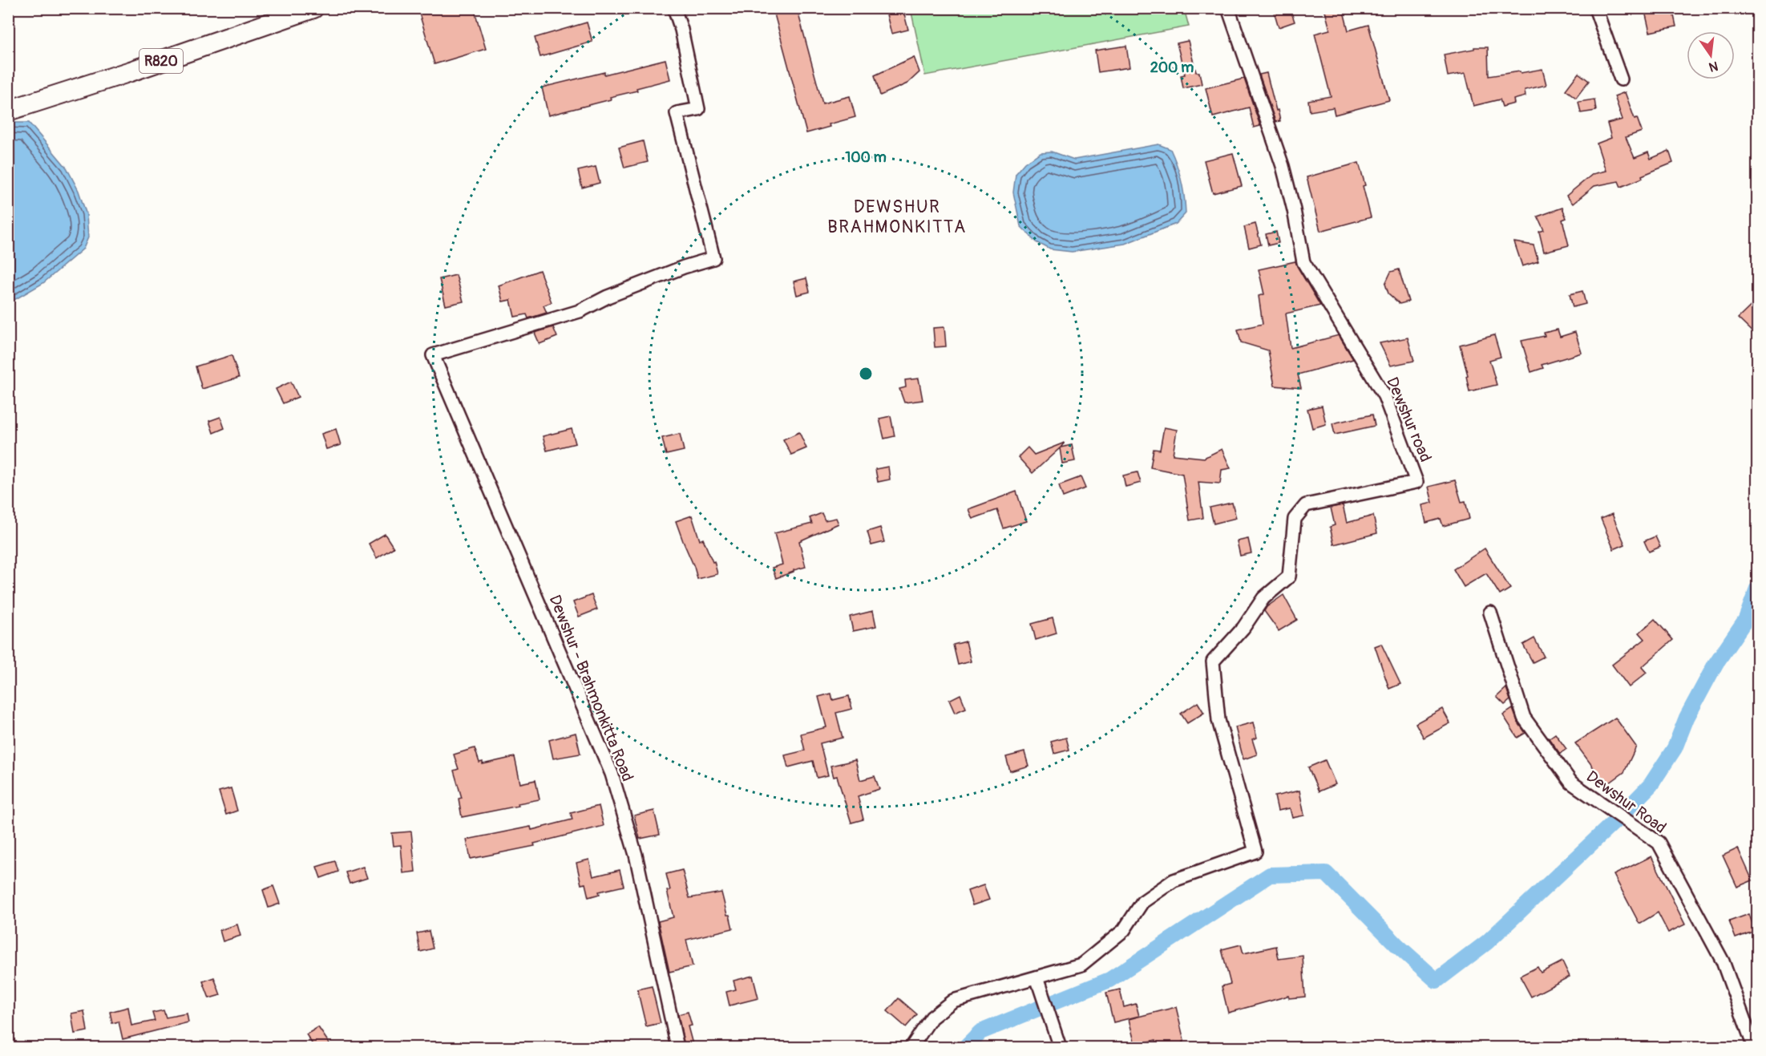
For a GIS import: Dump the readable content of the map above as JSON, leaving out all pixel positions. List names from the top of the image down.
{
  "streets": {
    "main road": ["R820"],
    "street": ["Dewshur road", "Dewshur - Brahmonkitta Road", "Dewshur Road"]
  },
  "districts": ["DEWSHUR BRAHMONKITTA"],
  "north": "bottom",
  "rings": ["200 m", "100 m"]
}
